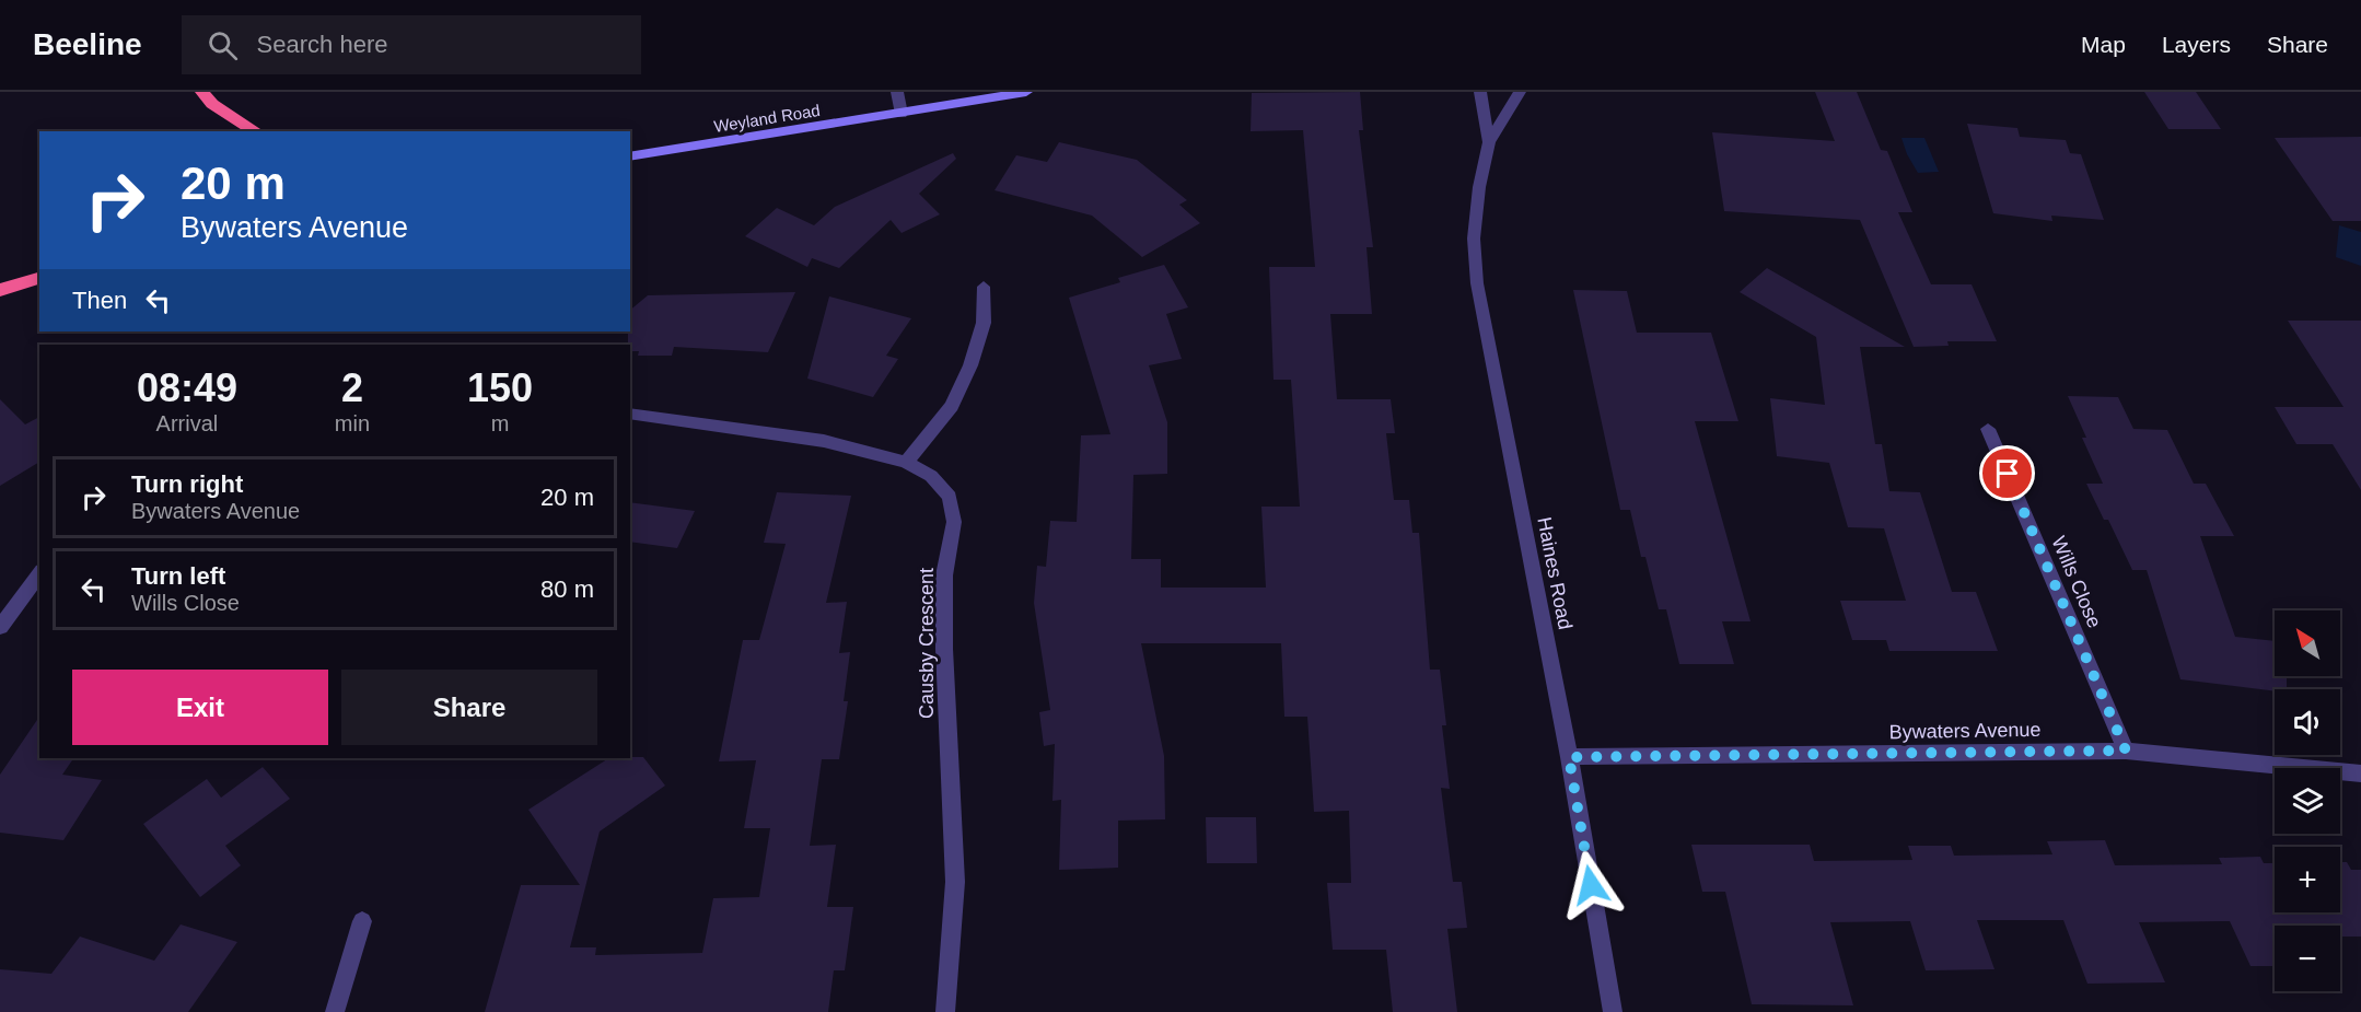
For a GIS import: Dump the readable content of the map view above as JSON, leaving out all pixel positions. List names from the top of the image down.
{
  "streets": {
    "main road": ["Weyland Road"],
    "street": [
      "Haines Road",
      "Wills Close",
      "Causby Crescent",
      "Bywaters Avenue"
    ]
  },
  "crossings": [
    ["Haines Road", "Bywaters Avenue"],
    ["Wills Close", "Bywaters Avenue"]
  ],
  "north": "top left",
  "page": {
    "header": "Beeline",
    "search": "Search here",
    "nav": ["Map", "Layers", "Share"],
    "turn": ["20 m", "Bywaters Avenue"],
    "then": "Then",
    "eta": [
      "08:49",
      "Arrival",
      "2",
      "min",
      "150",
      "m"
    ],
    "list": [
      {
        "name": "Turn right",
        "note": "Bywaters Avenue",
        "value": "20 m"
      },
      {
        "name": "Turn left",
        "note": "Wills Close",
        "value": "80 m"
      }
    ],
    "map_buttons": ["+", "−"],
    "buttons": ["Exit", "Share"]
  }
}
